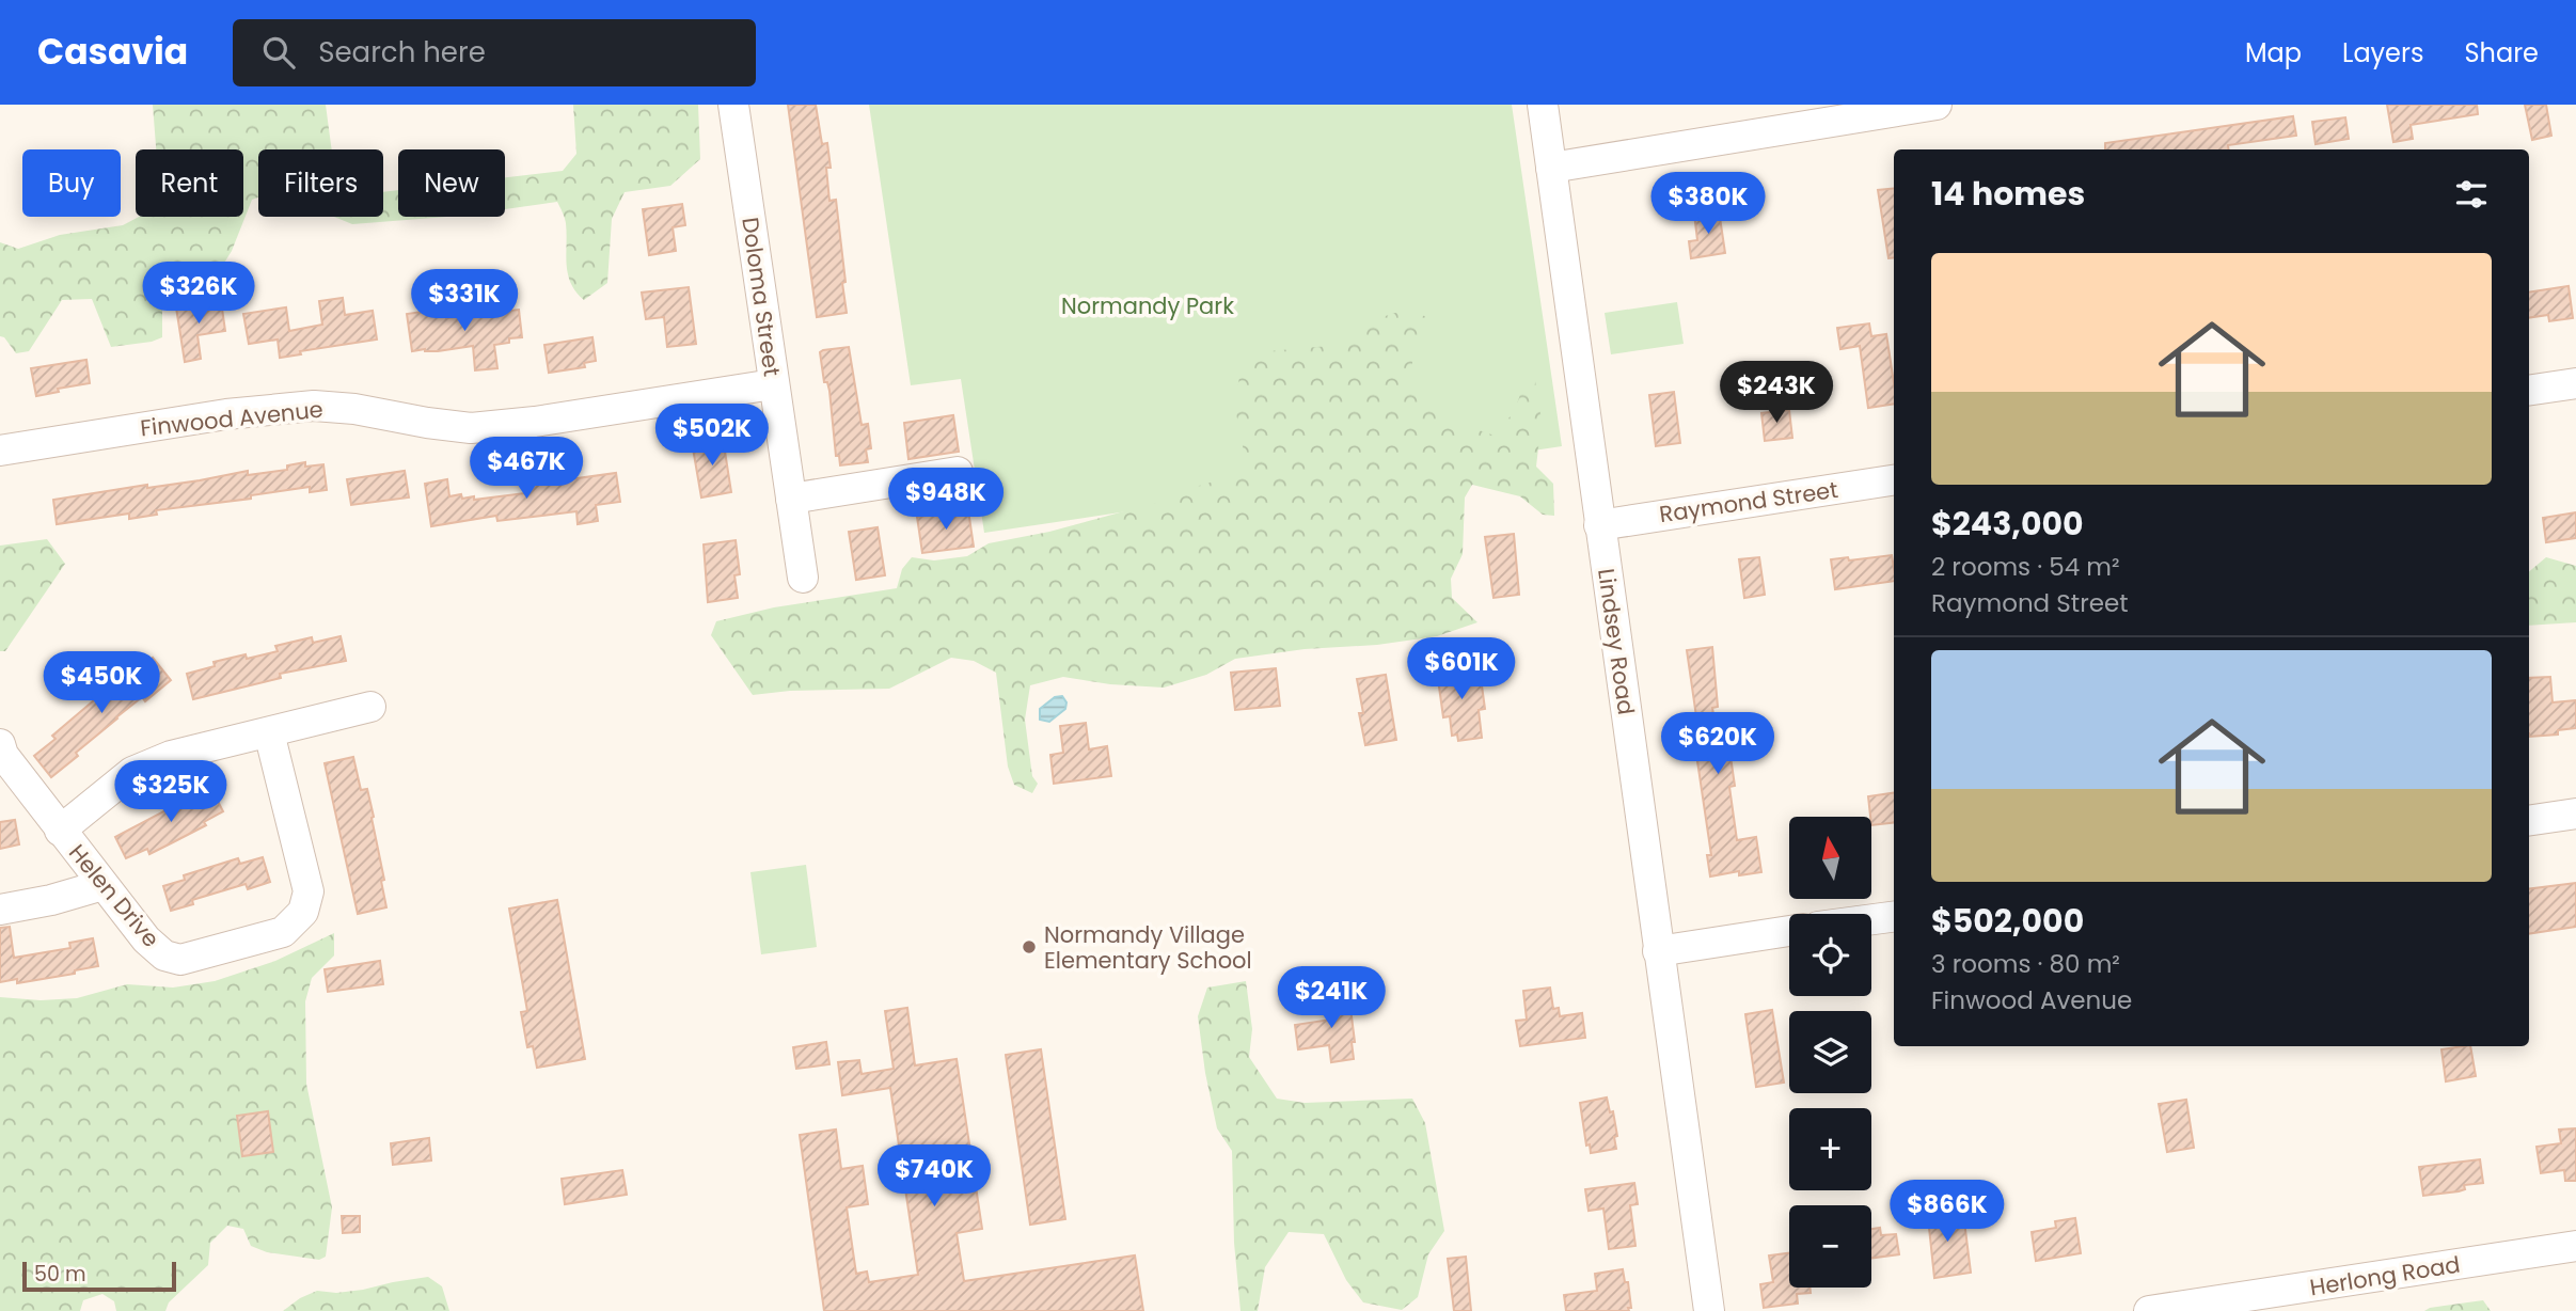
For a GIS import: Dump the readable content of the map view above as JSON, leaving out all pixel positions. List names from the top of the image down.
{
  "streets": {
    "street": [
      "Doloma Street",
      "Finwood Avenue",
      "Raymond Street",
      "Lindsey Road",
      "Helen Drive",
      "Herlong Road"
    ]
  },
  "crossings": [
    ["Doloma Street", "Finwood Avenue"],
    ["Raymond Street", "Lindsey Road"]
  ],
  "parks": ["Normandy Park"],
  "places": ["Normandy Village Elementary School"],
  "scale_bar": "50 m",
  "north": "top",
  "page": {
    "header": "Casavia",
    "search": "Search here",
    "nav": ["Map", "Layers", "Share"],
    "chip": [
      "Buy",
      "Rent",
      "Filters",
      "New"
    ],
    "heading": "14 homes",
    "price": [
      "$380K",
      "$326K",
      "$331K",
      "$243K",
      "$502K",
      "$467K",
      "$948K",
      "$601K",
      "$450K",
      "$620K",
      "$325K",
      "$241K",
      "$740K",
      "$866K"
    ],
    "list": [
      {
        "name": "$243,000",
        "note": "2 rooms · 54 m² · Raymond Street"
      },
      {
        "name": "$502,000",
        "note": "3 rooms · 80 m² · Finwood Avenue"
      }
    ],
    "map_buttons": ["+", "−"],
    "scale": "50 m"
  }
}
